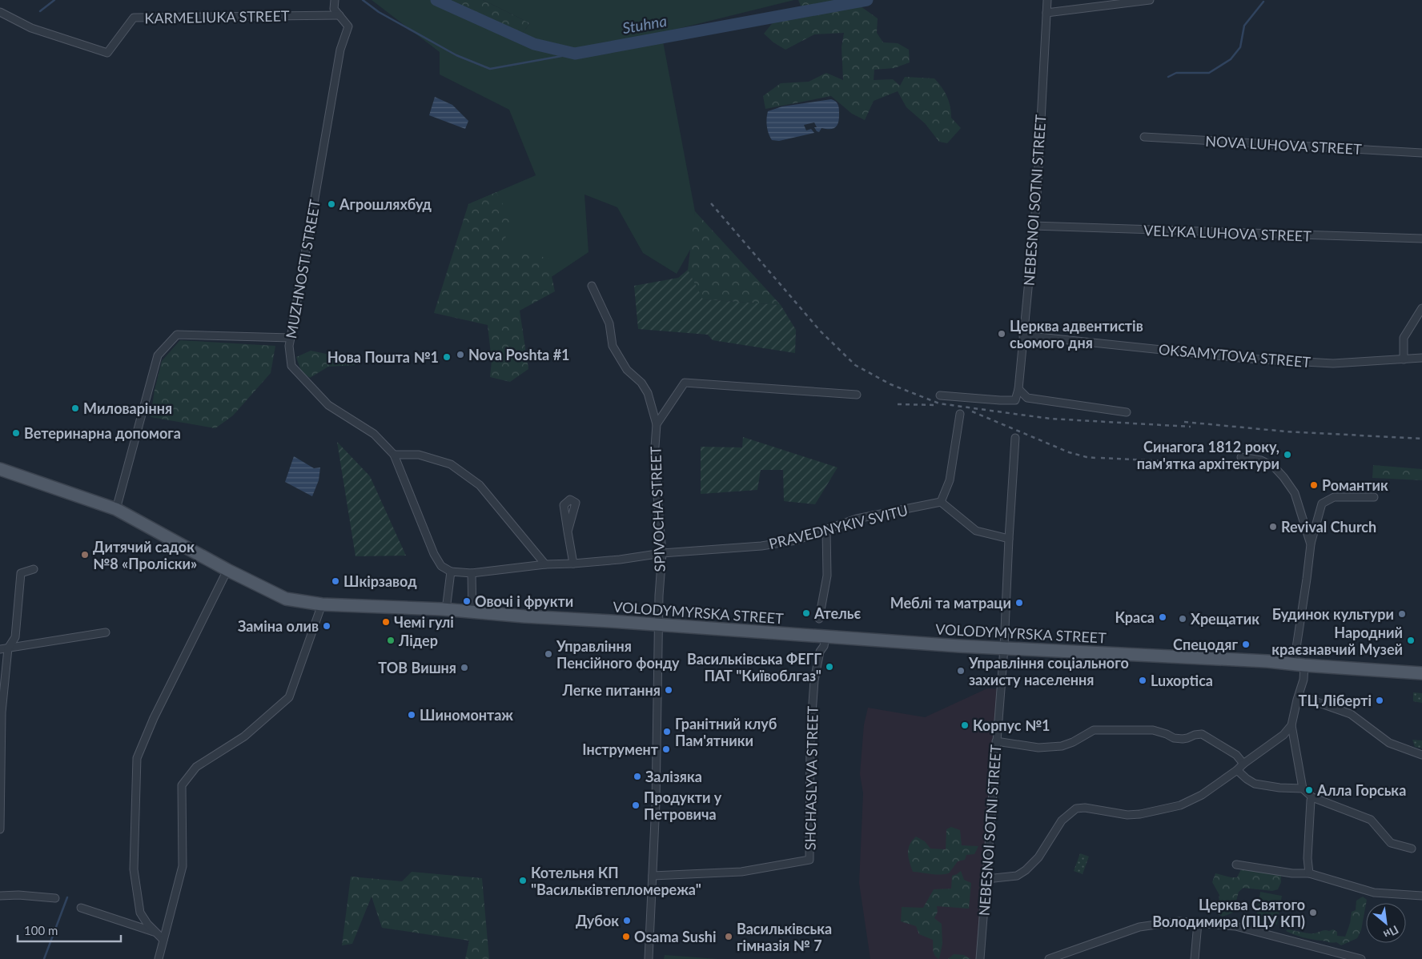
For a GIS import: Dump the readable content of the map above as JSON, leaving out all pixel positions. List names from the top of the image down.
{
  "streets": {
    "main road": ["VOLODYMYRSKA STREET"],
    "street": [
      "KARMELIUKA STREET",
      "NOVA LUHOVA STREET",
      "NEBESNOI SOTNI STREET",
      "VELYKA LUHOVA STREET",
      "MUZHNOSTI STREET",
      "OKSAMYTOVA STREET",
      "SPIVOCHA STREET",
      "PRAVEDNYKIV SVITU",
      "SHCHASLYVA STREET"
    ]
  },
  "crossings": [
    ["KARMELIUKA STREET", "MUZHNOSTI STREET"],
    ["NEBESNOI SOTNI STREET", "VELYKA LUHOVA STREET"],
    ["NEBESNOI SOTNI STREET", "OKSAMYTOVA STREET"],
    ["NEBESNOI SOTNI STREET", "VOLODYMYRSKA STREET"],
    ["MUZHNOSTI STREET", "PRAVEDNYKIV SVITU"],
    ["SPIVOCHA STREET", "PRAVEDNYKIV SVITU"],
    ["SPIVOCHA STREET", "VOLODYMYRSKA STREET"],
    ["VOLODYMYRSKA STREET", "SHCHASLYVA STREET"]
  ],
  "water": ["Stuhna"],
  "places": [
    "Агрошляхбуд",
    "Церква адвентистів сьомого дня",
    "Nova Poshta #1",
    "Нова Пошта №1",
    "Миловаріння",
    "Ветеринарна допомога",
    "Синагога 1812 року, пам'ятка архітектури",
    "Романтик",
    "Revival Church",
    "Дитячий садок №8 «Проліски»",
    "Шкірзавод",
    "Овочі і фрукти",
    "Меблі та матраци",
    "Ательє",
    "Будинок культури",
    "Краса",
    "Хрещатик",
    "Чемі гулі",
    "Заміна олив",
    "Лідер",
    "Народний краєзнавчий Музей",
    "Спецодяг",
    "Управління Пенсійного фонду",
    "Васильківська ФЕГГ ПАТ \"Київоблгаз\"",
    "ТОВ Вишня",
    "Управління соціального захисту населення",
    "Luxoptica",
    "Легке питання",
    "ТЦ Ліберті",
    "Шиномонтаж",
    "Корпус №1",
    "Гранітний клуб Пам'ятники",
    "Інструмент",
    "Залізяка",
    "Алла Горська",
    "Продукти у Петровича",
    "Котельня КП \"Васильківтепломережа\"",
    "Церква Святого Володимира (ПЦУ КП)",
    "Дубок",
    "Osama Sushi",
    "Васильківська гімназія № 7"
  ],
  "scale_bar": "100 m",
  "north": "bottom right"
}
